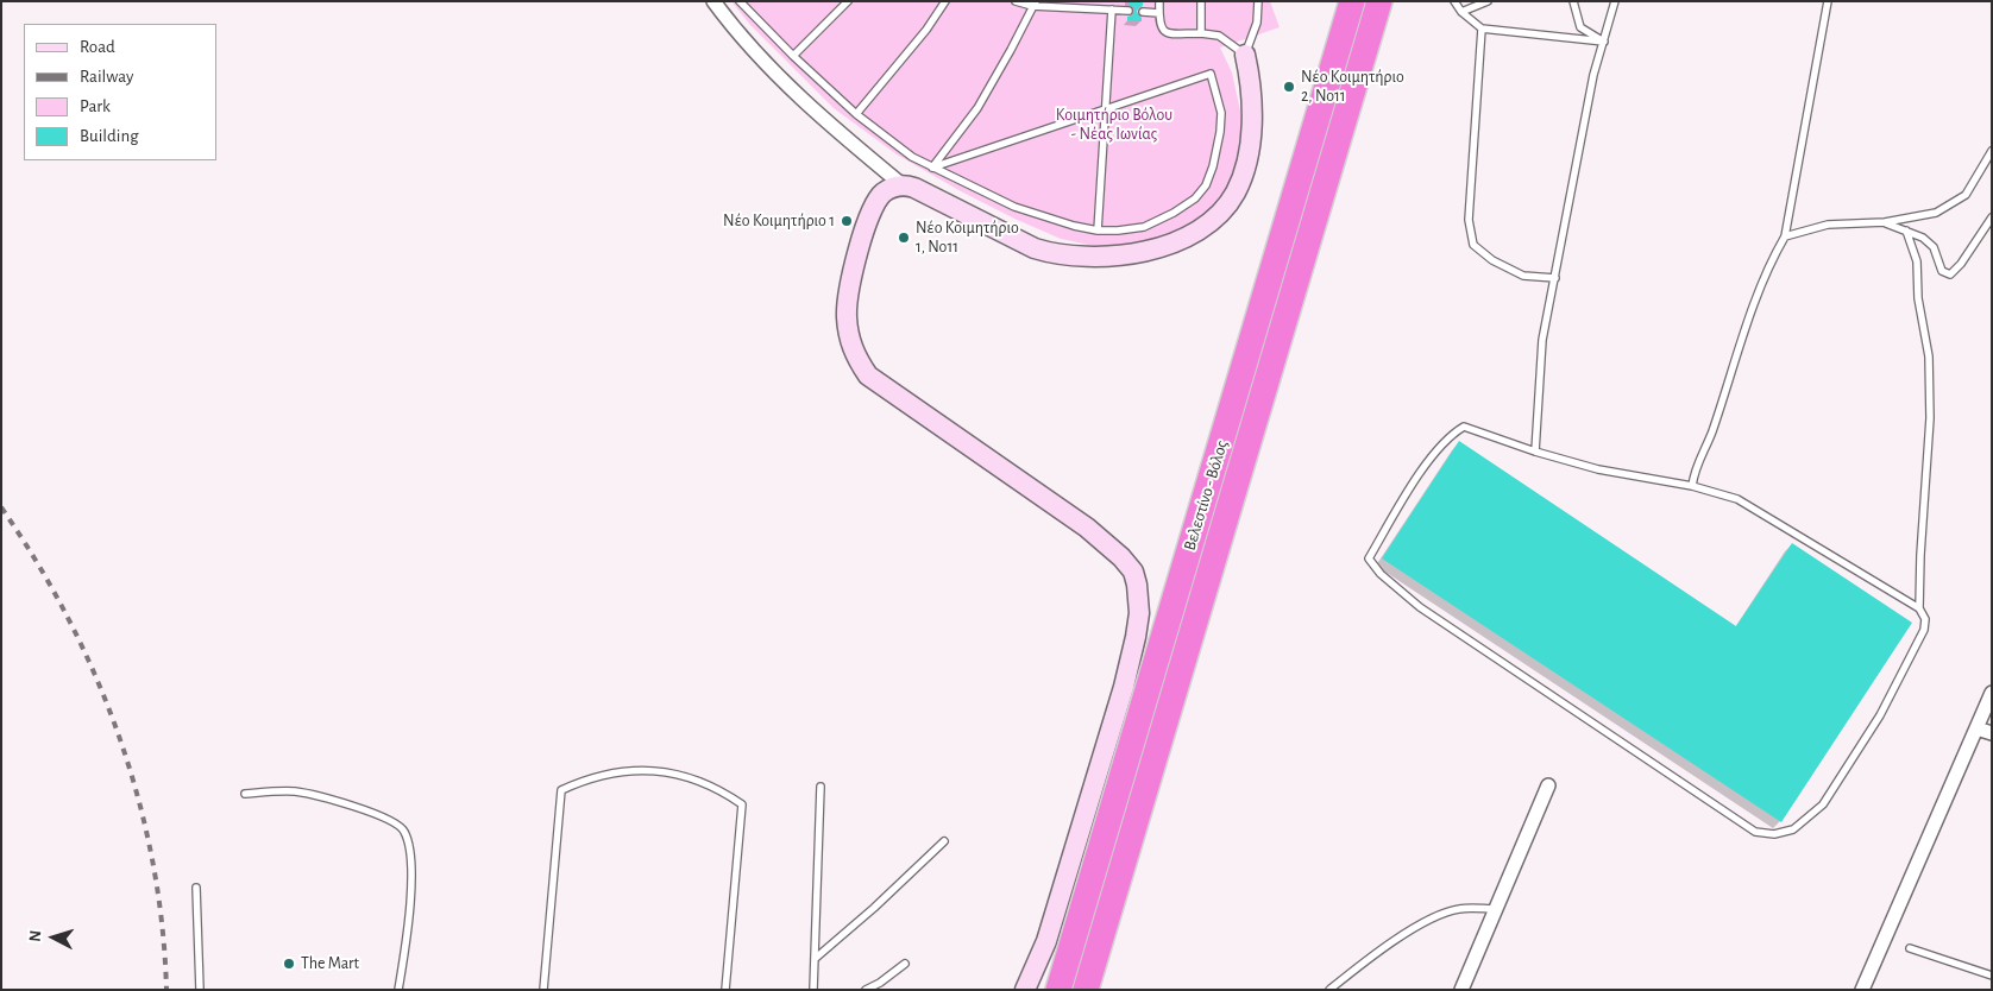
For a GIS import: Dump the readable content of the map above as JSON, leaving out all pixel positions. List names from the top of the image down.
{
  "streets": {
    "highway": ["Βελεστίνο - Βόλος"]
  },
  "parks": ["Κοιμητήριο Βόλου - Νέας Ιωνίας"],
  "places": [
    "Νέο Κοιμητήριο 2, Νο11",
    "Νέο Κοιμητήριο 1",
    "Νέο Κοιμητήριο 1, Νο11",
    "The Mart"
  ],
  "legend": [
    "Road",
    "Railway",
    "Park",
    "Building"
  ],
  "north": "left"
}
